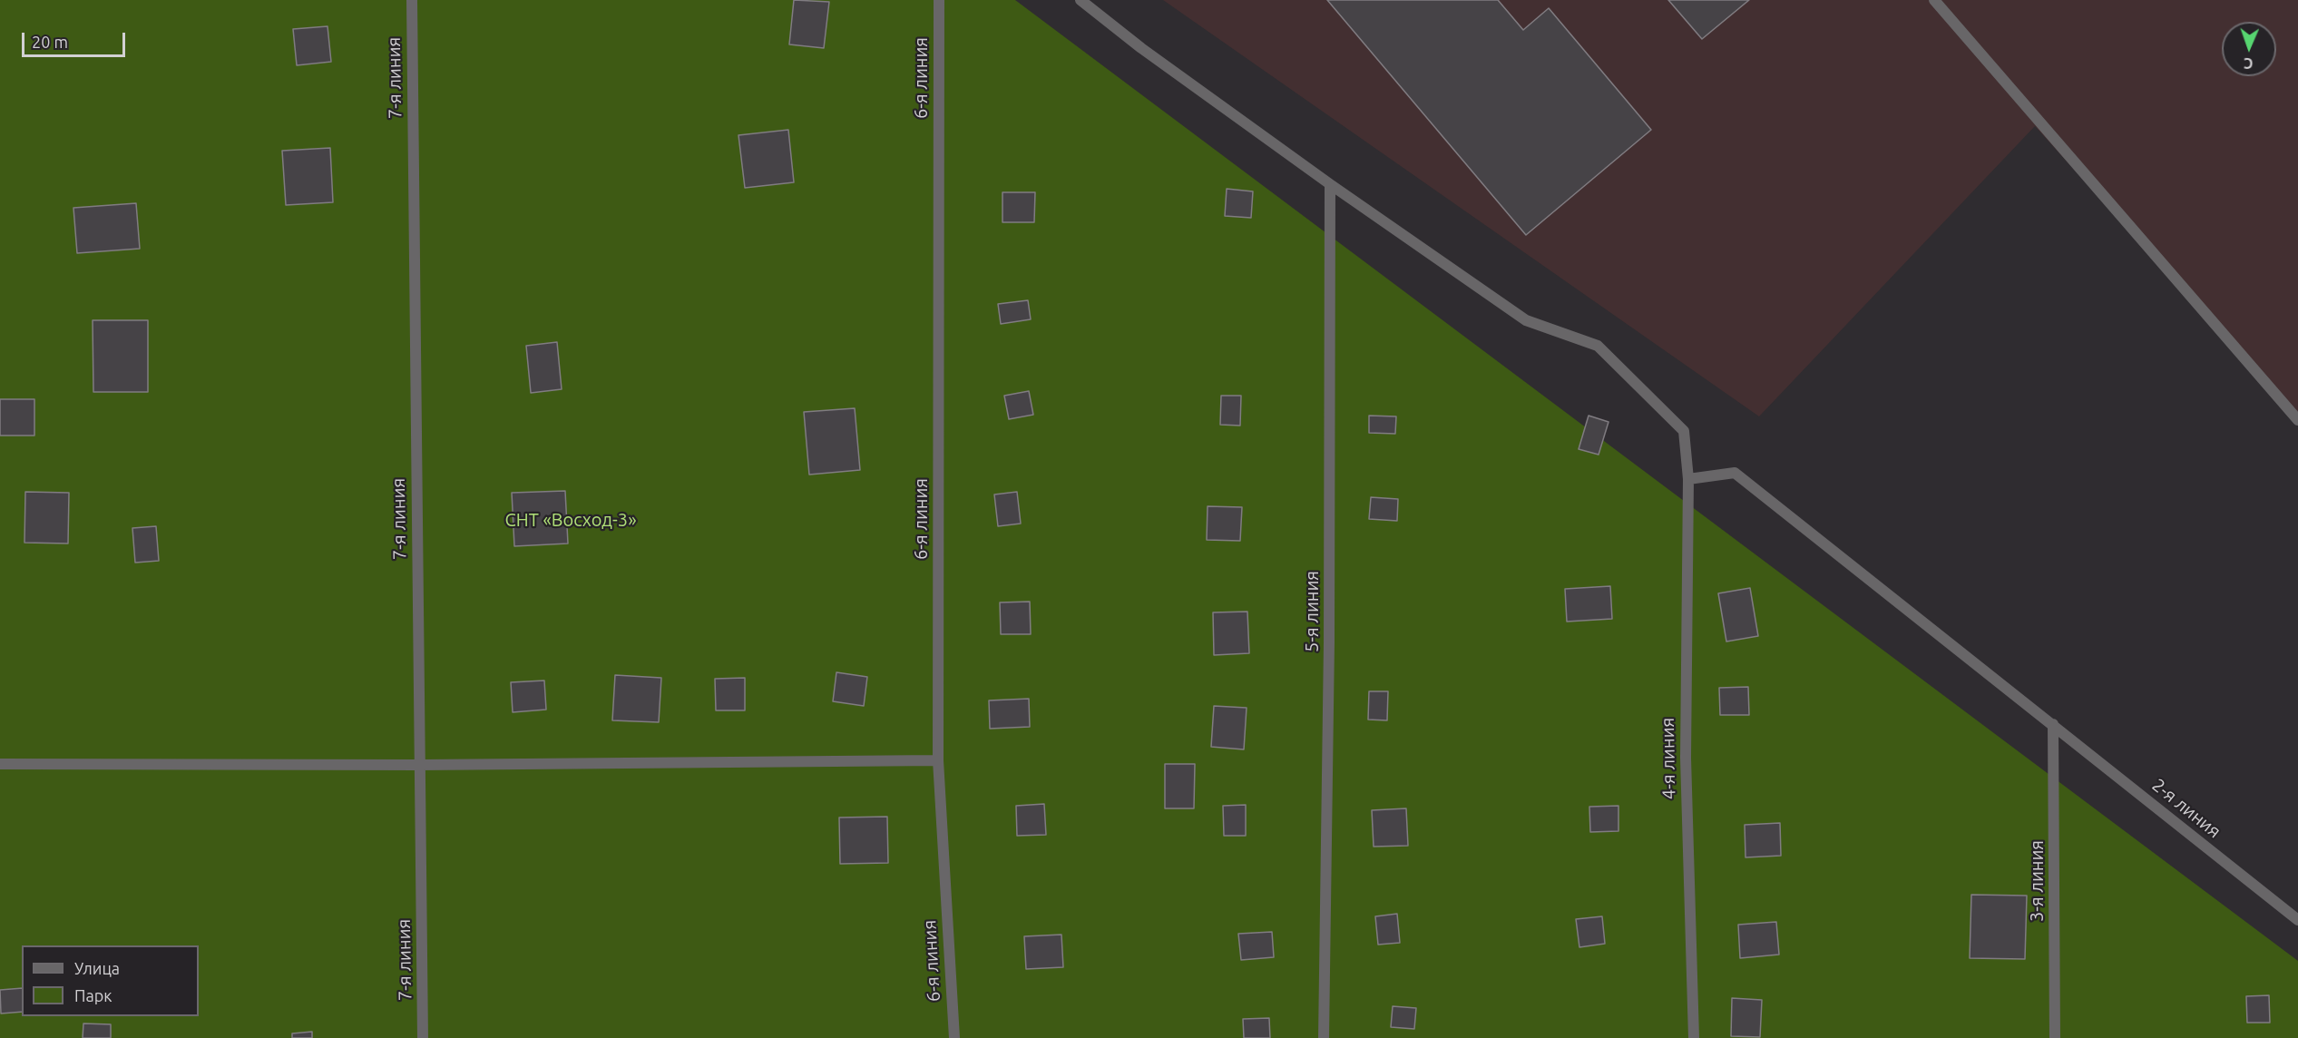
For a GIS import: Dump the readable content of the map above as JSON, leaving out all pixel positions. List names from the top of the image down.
{
  "streets": {
    "street": [
      "7-я линия",
      "6-я линия",
      "5-я линия",
      "4-я линия",
      "2-я линия",
      "3-я линия"
    ]
  },
  "crossings": [
    ["5-я линия", "4-я линия"],
    ["4-я линия", "2-я линия"],
    ["2-я линия", "3-я линия"]
  ],
  "parks": ["СНТ «Восход-3»"],
  "legend": ["Улица", "Парк"],
  "scale_bar": "20 m",
  "north": "bottom"
}
